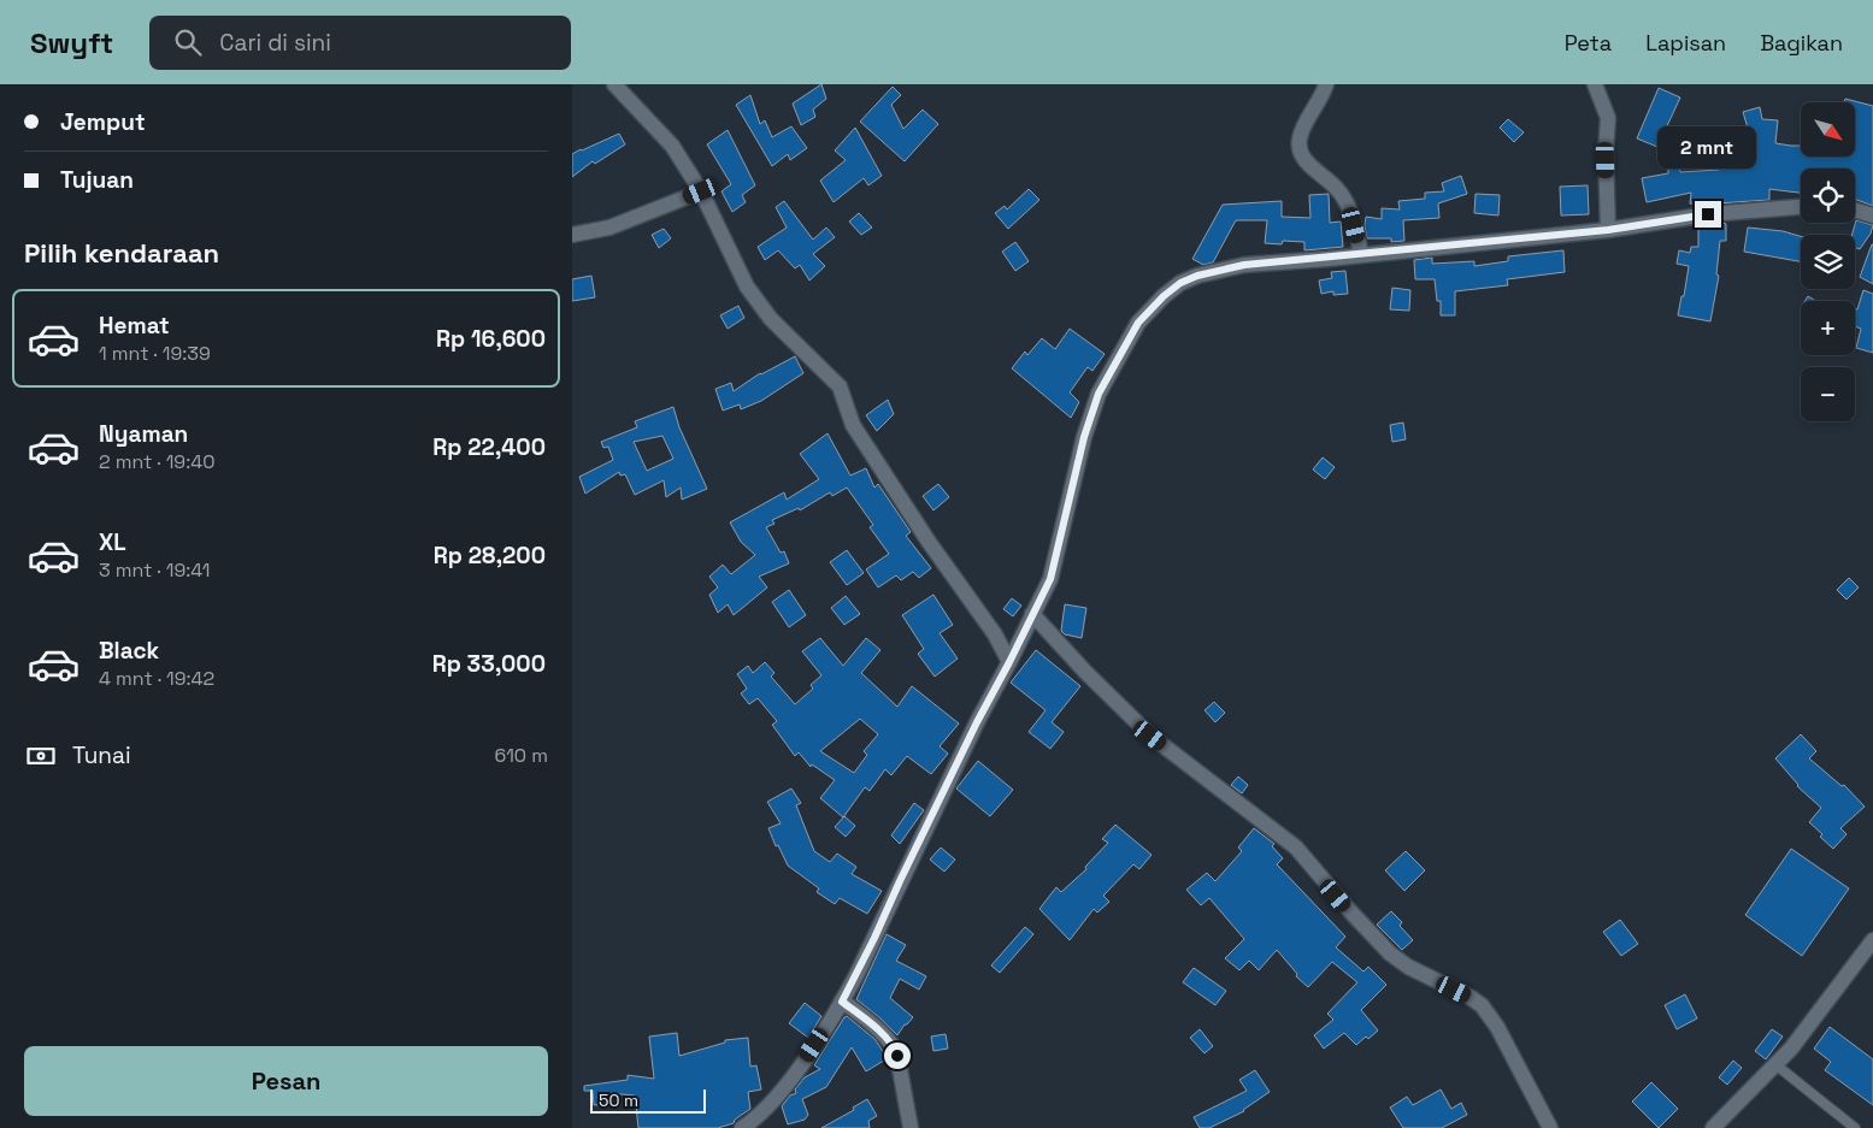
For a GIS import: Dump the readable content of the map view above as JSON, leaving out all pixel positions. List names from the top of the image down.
{
  "scale_bar": "50 m",
  "north": "bottom right",
  "page": {
    "header": "Swyft",
    "search": "Cari di sini",
    "nav": ["Peta", "Lapisan", "Bagikan"],
    "banner": ["Jemput", "Tujuan"],
    "map_buttons": ["+", "−"],
    "bubble": "2 mnt",
    "heading": "Pilih kendaraan",
    "list": [
      {
        "name": "Hemat",
        "note": "1 mnt · 19:39",
        "value": "Rp 16,600"
      },
      {
        "name": "Nyaman",
        "note": "2 mnt · 19:40",
        "value": "Rp 22,400"
      },
      {
        "name": "XL",
        "note": "3 mnt · 19:41",
        "value": "Rp 28,200"
      },
      {
        "name": "Black",
        "note": "4 mnt · 19:42",
        "value": "Rp 33,000"
      }
    ],
    "pay": ["Tunai", "610 m"],
    "buttons": "Pesan",
    "scale": "50 m"
  }
}
